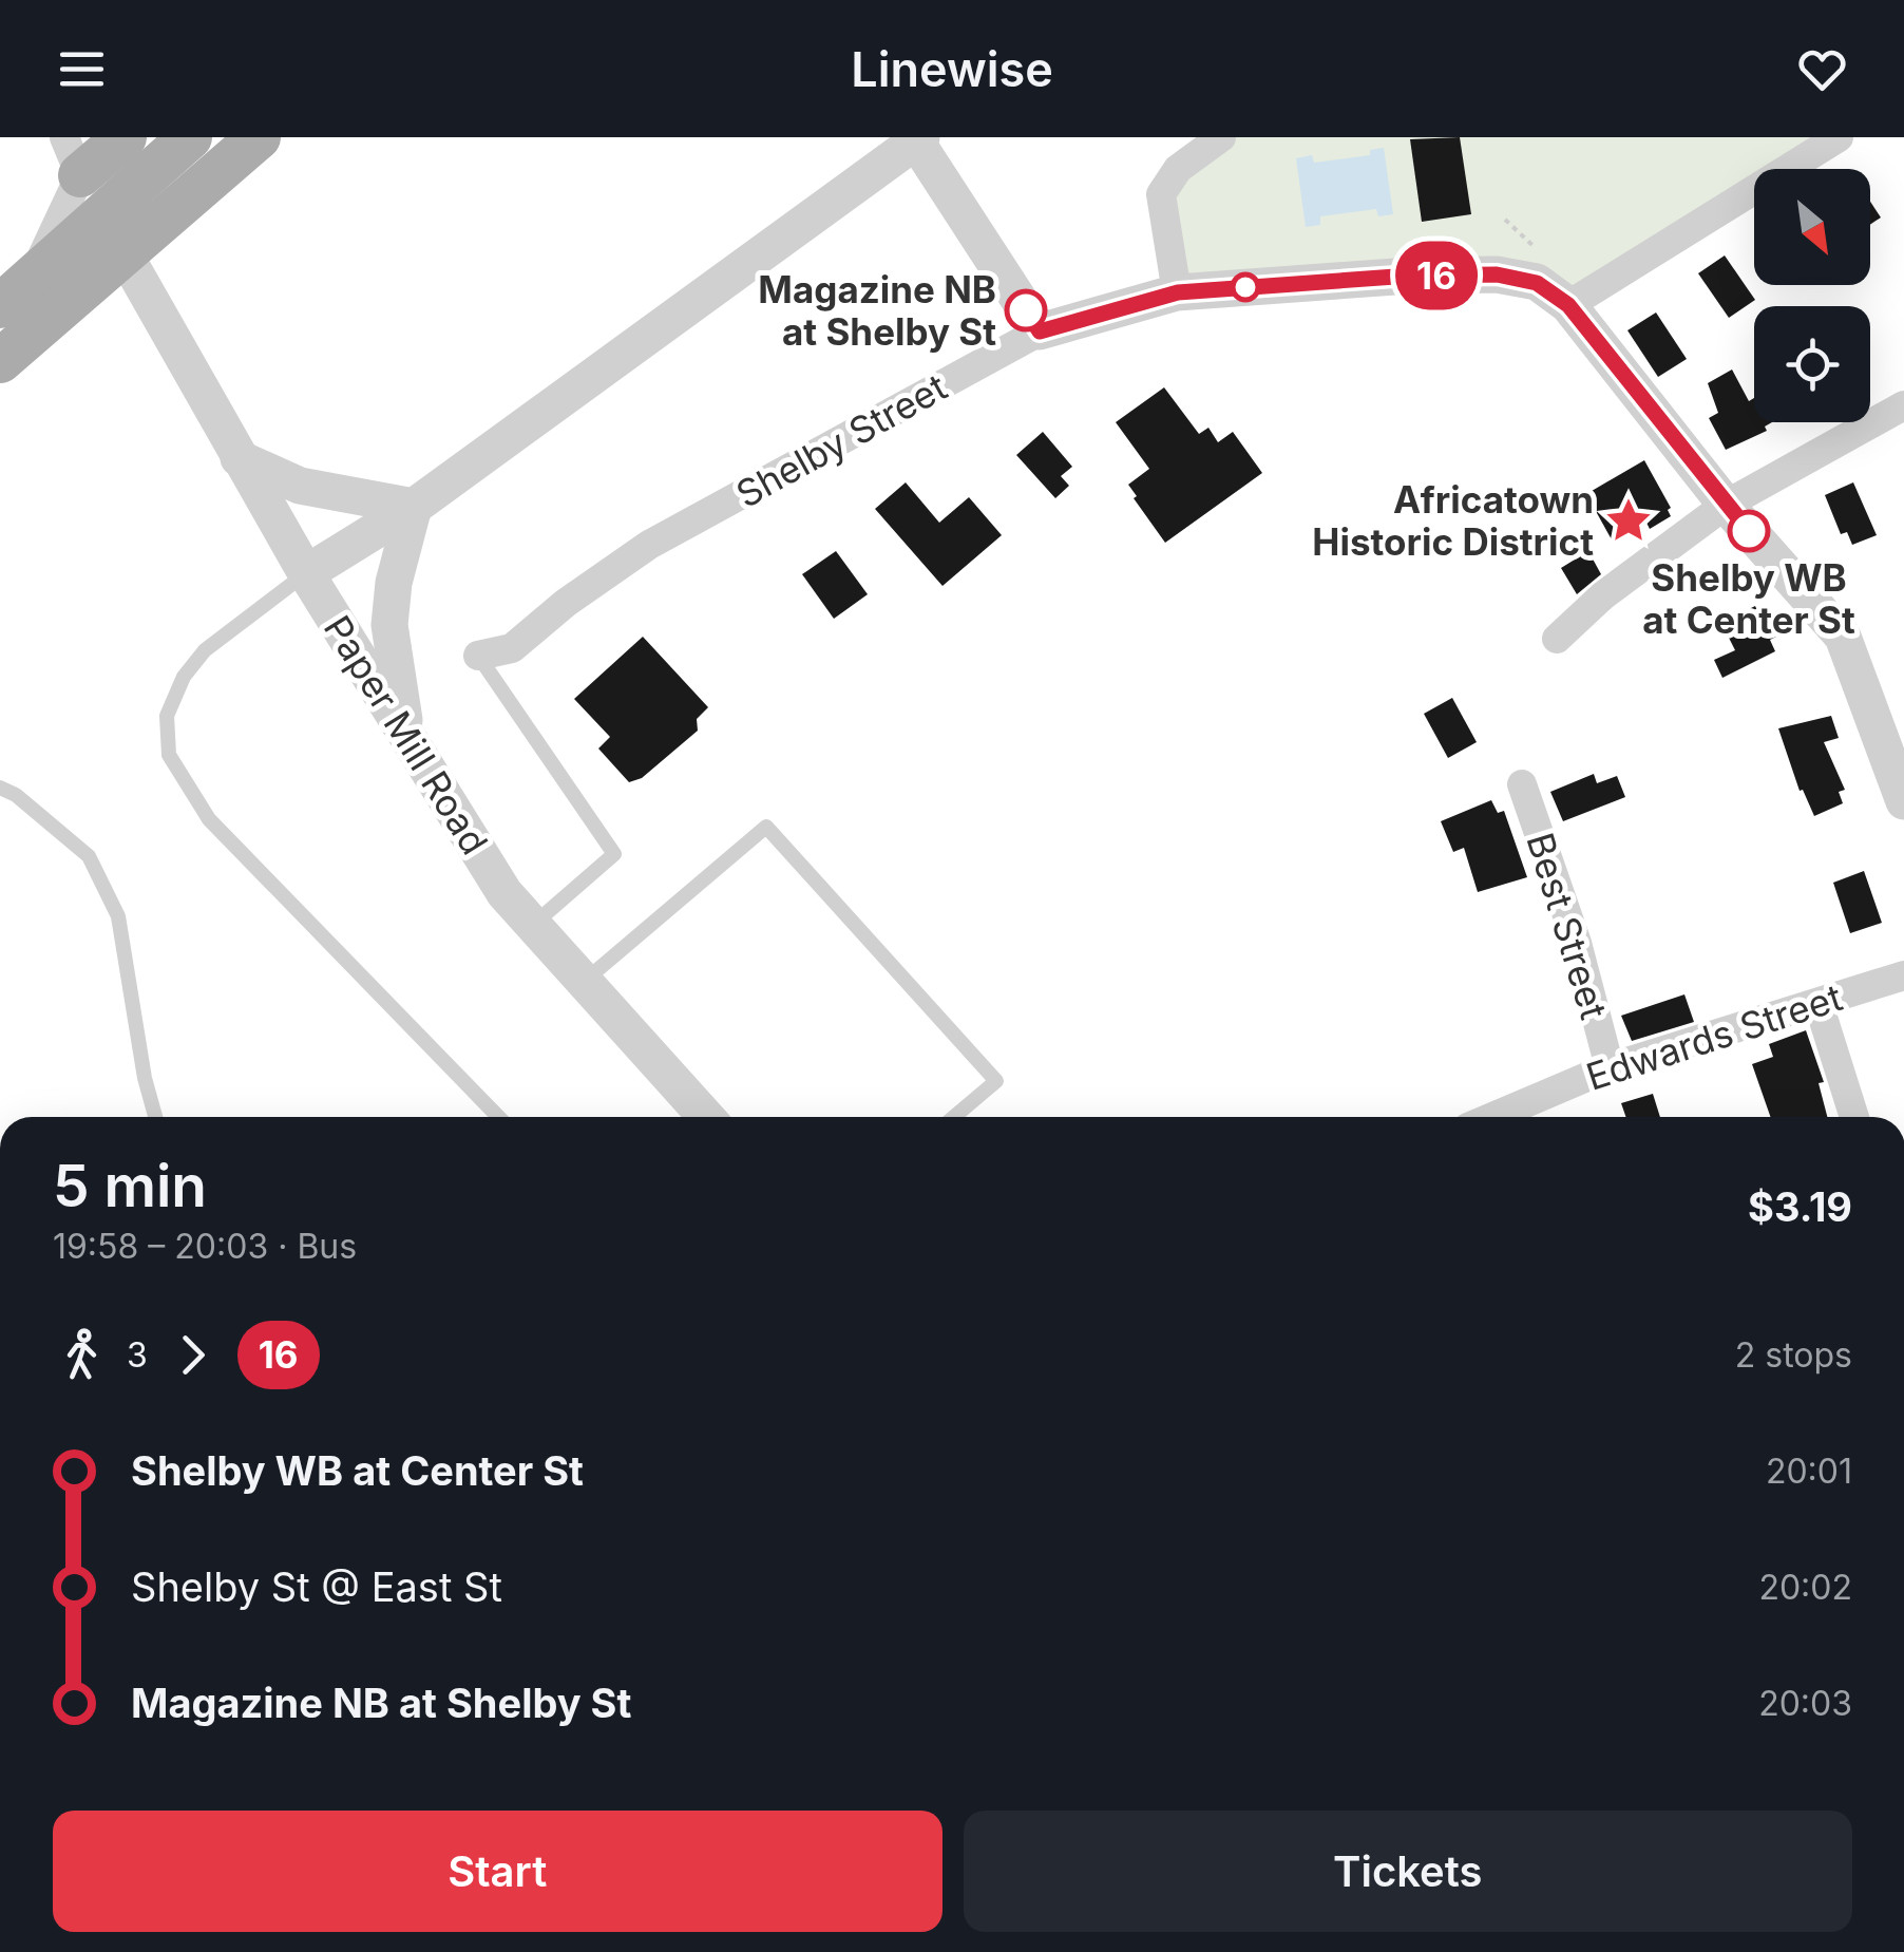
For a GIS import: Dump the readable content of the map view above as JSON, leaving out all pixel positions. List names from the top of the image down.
{
  "streets": {
    "street": [
      "Shelby Street",
      "Paper Mill Road",
      "Best Street",
      "Edwards Street"
    ]
  },
  "crossings": [
    ["Best Street", "Edwards Street"]
  ],
  "places": {
    "other": ["Magazine NB at Shelby St", "Shelby WB at Center St"],
    "place": ["Africatown Historic District"]
  },
  "lines": ["bus line 16"],
  "north": "bottom right",
  "page": {
    "header": "Linewise",
    "on_map": "16",
    "heading": ["5 min", "19:58 – 20:03 · Bus", "$3.19"],
    "legs": ["3", "16", "2 stops"],
    "list": [
      {
        "name": "Shelby WB at Center St",
        "value": "20:01"
      },
      {
        "name": "Shelby St @ East St",
        "value": "20:02"
      },
      {
        "name": "Magazine NB at Shelby St",
        "value": "20:03"
      }
    ],
    "buttons": ["Start", "Tickets"]
  }
}
